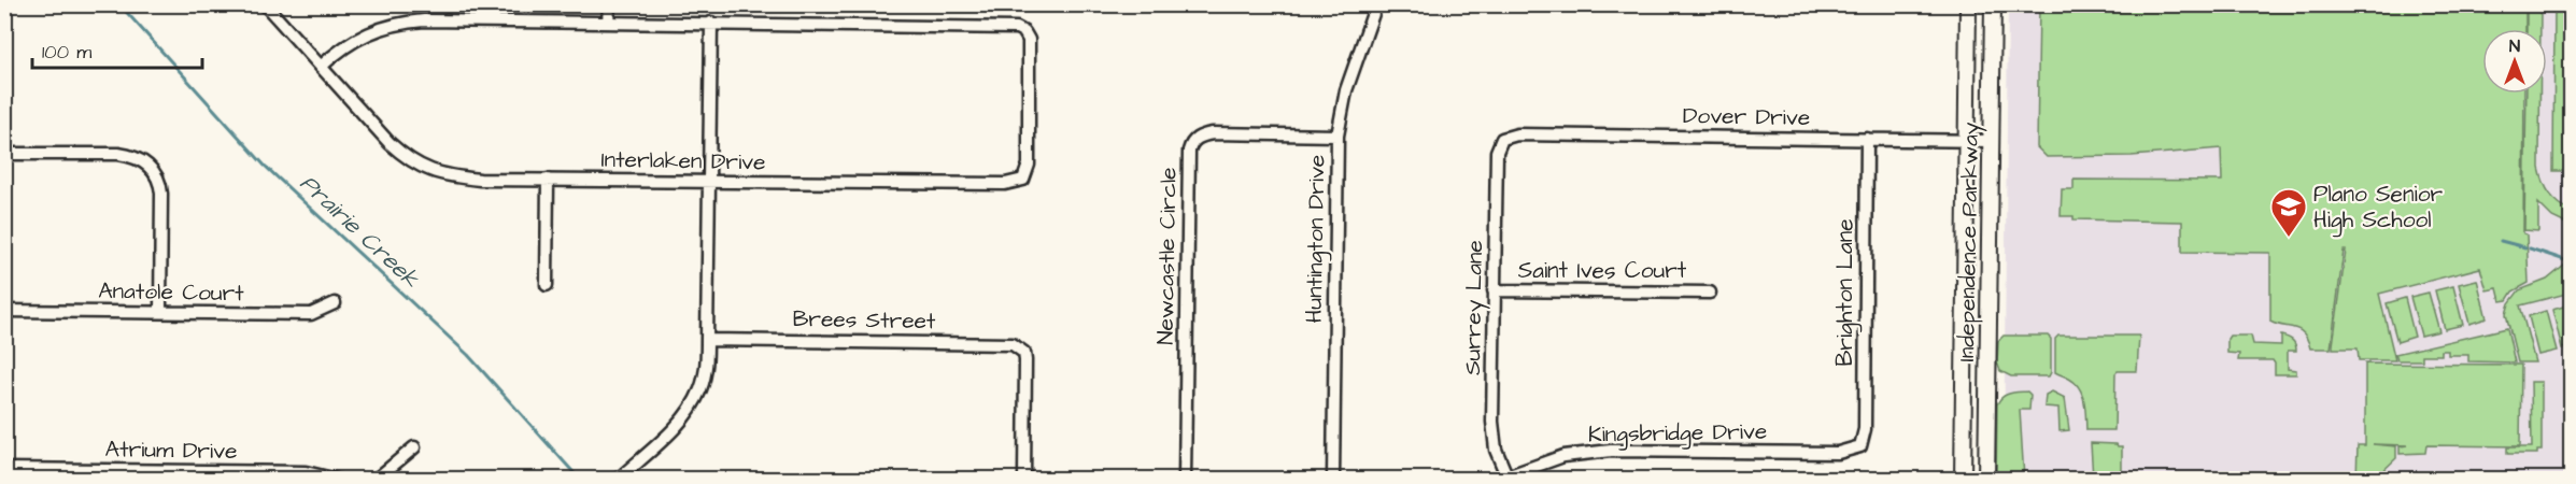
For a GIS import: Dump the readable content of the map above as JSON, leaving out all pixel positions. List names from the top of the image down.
{
  "streets": {
    "main road": ["Independence Parkway"],
    "street": [
      "Dover Drive",
      "Interlaken Drive",
      "Huntington Drive",
      "Newcastle Circle",
      "Saint Ives Court",
      "Anatole Court",
      "Brighton Lane",
      "Surrey Lane",
      "Brees Street",
      "Kingsbridge Drive",
      "Atrium Drive"
    ]
  },
  "crossings": [
    ["Dover Drive", "Independence Parkway"],
    ["Dover Drive", "Brighton Lane"],
    ["Dover Drive", "Surrey Lane"],
    ["Huntington Drive", "Newcastle Circle"],
    ["Saint Ives Court", "Surrey Lane"],
    ["Brighton Lane", "Kingsbridge Drive"],
    ["Surrey Lane", "Kingsbridge Drive"]
  ],
  "water": ["Prairie Creek"],
  "places": {
    "school or university": ["Plano Senior High School"]
  },
  "scale_bar": "100 m",
  "north": "top"
}
